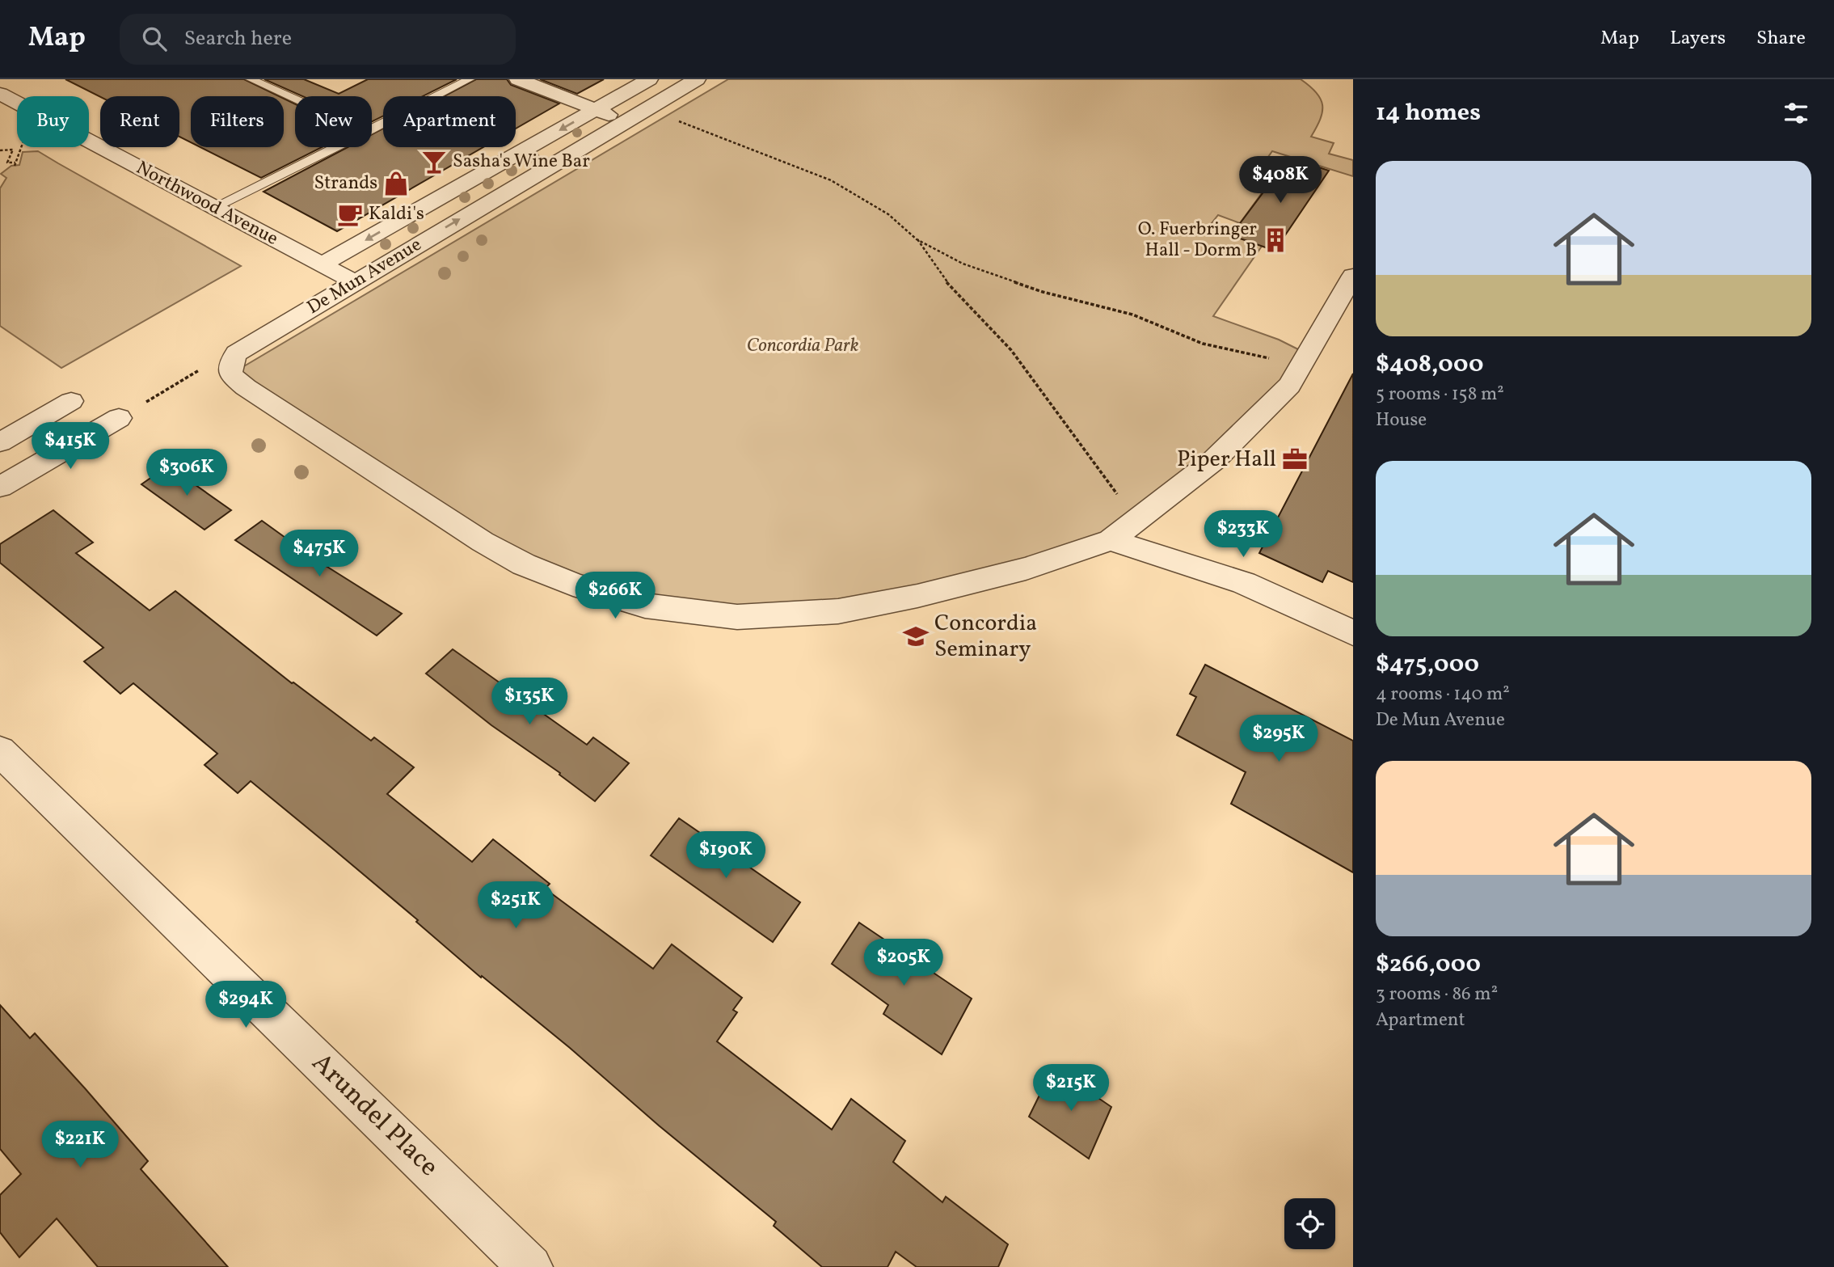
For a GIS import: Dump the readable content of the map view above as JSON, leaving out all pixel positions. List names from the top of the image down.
{
  "streets": {
    "street": ["Northwood Avenue", "De Mun Avenue", "Arundel Place"]
  },
  "crossings": [
    ["Northwood Avenue", "De Mun Avenue"]
  ],
  "parks": ["Concordia Park"],
  "places": {
    "bar": ["Sasha's Wine Bar"],
    "shop": ["Strands"],
    "cafe": ["Kaldi's"],
    "building": ["O. Fuerbringer Hall - Dorm B"],
    "office": ["Piper Hall"],
    "school or university": ["Concordia Seminary"]
  },
  "page": {
    "header": "Map",
    "search": "Search here",
    "nav": ["Map", "Layers", "Share"],
    "heading": "14 homes",
    "chip": [
      "Buy",
      "Rent",
      "Filters",
      "New",
      "Apartment"
    ],
    "list": [
      {
        "name": "$408,000",
        "note": "5 rooms · 158 m² · House"
      },
      {
        "name": "$475,000",
        "note": "4 rooms · 140 m² · De Mun Avenue"
      },
      {
        "name": "$266,000",
        "note": "3 rooms · 86 m² · Apartment"
      }
    ],
    "price": [
      "$408K",
      "$415K",
      "$306K",
      "$233K",
      "$475K",
      "$266K",
      "$135K",
      "$295K",
      "$190K",
      "$251K",
      "$205K",
      "$294K",
      "$215K",
      "$221K"
    ]
  }
}
